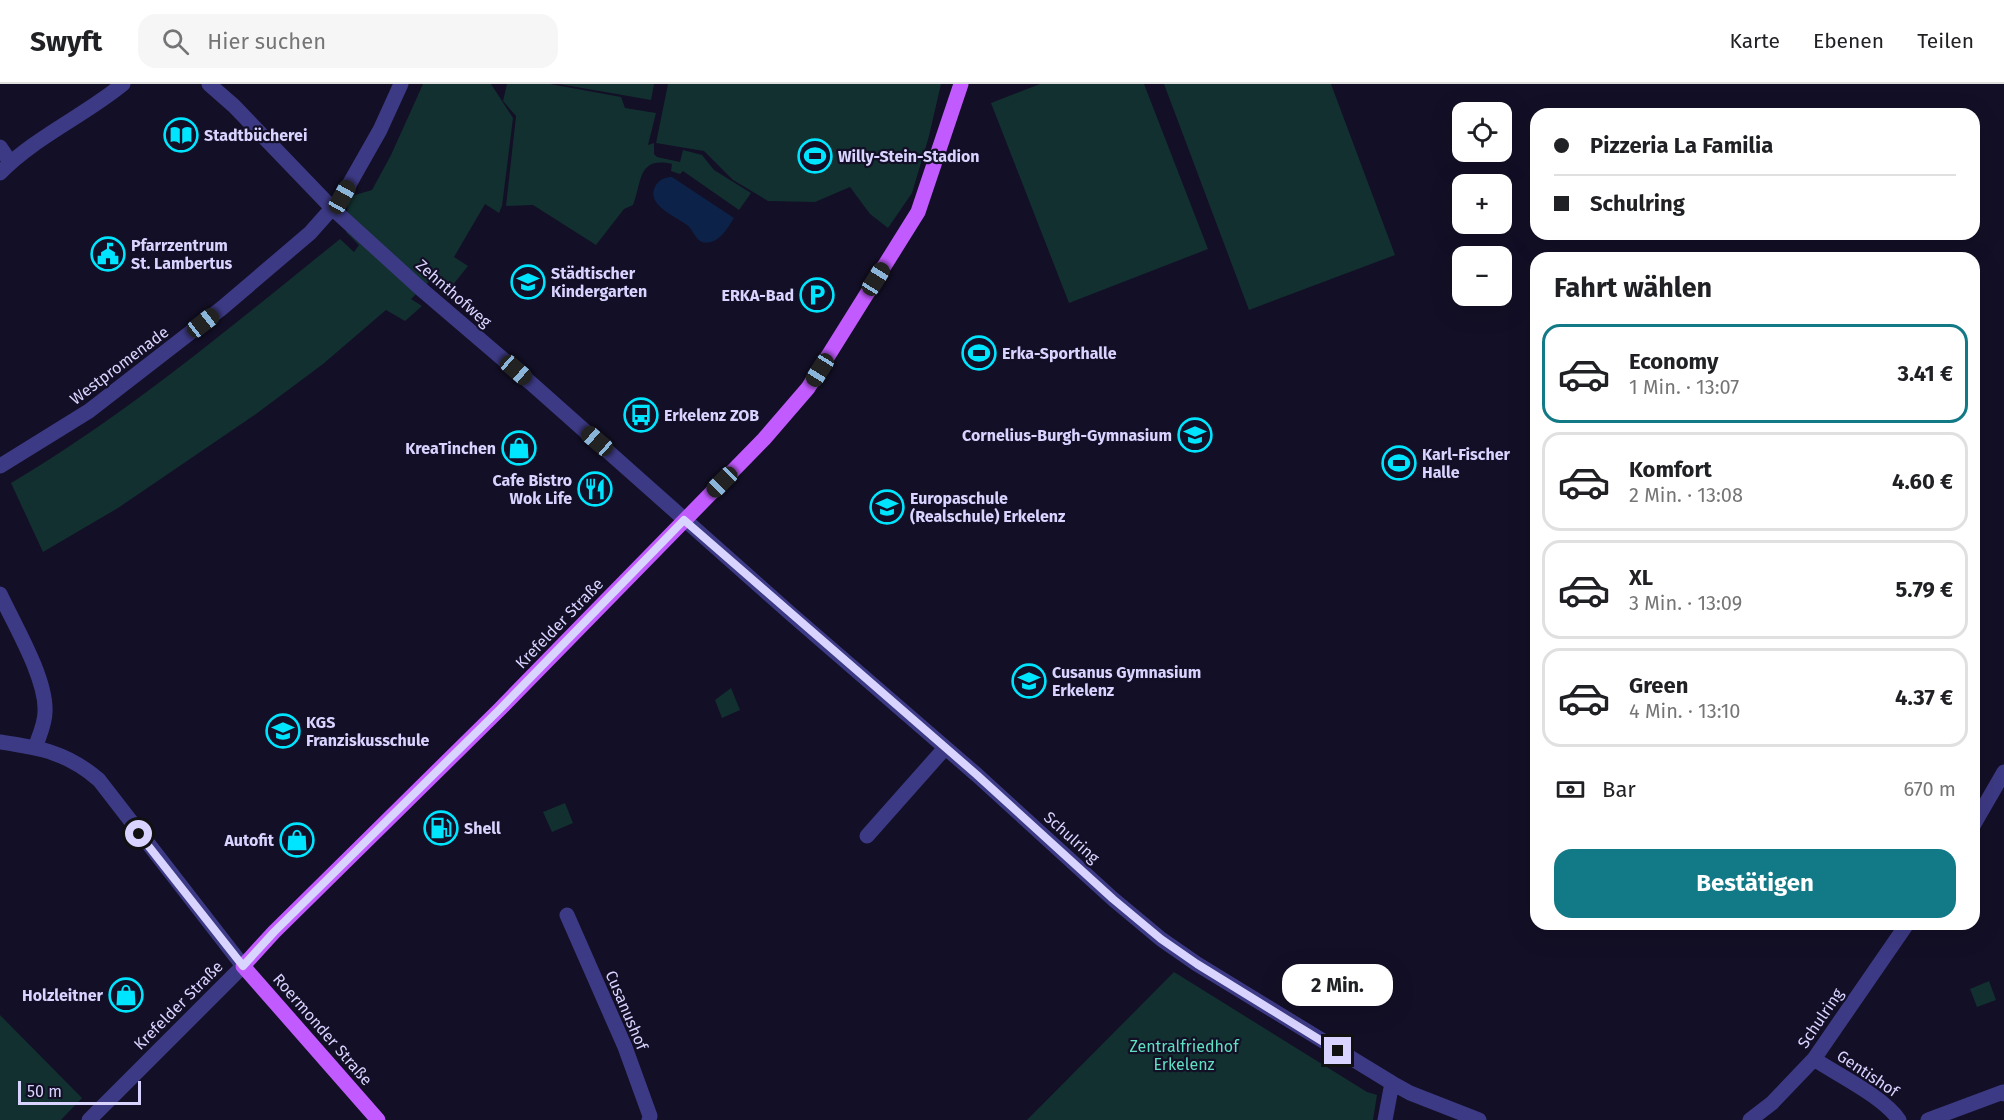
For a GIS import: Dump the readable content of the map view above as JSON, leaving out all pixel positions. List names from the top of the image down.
{
  "streets": {
    "main road": ["Krefelder Straße", "Roermonder Straße"],
    "street": [
      "Zehnthofweg",
      "Westpromenade",
      "Schulring",
      "Cusanushof",
      "Gentishof"
    ]
  },
  "crossings": [
    ["Zehnthofweg", "Westpromenade"],
    ["Zehnthofweg", "Krefelder Straße"],
    ["Zehnthofweg", "Schulring"],
    ["Krefelder Straße", "Schulring"],
    ["Krefelder Straße", "Roermonder Straße"],
    ["Schulring", "Gentishof"]
  ],
  "parks": ["Zentralfriedhof Erkelenz"],
  "places": {
    "library": ["Stadtbücherei"],
    "sports": ["Willy-Stein-Stadion", "Erka-Sporthalle", "Karl-Fischer Halle"],
    "public building": ["Pfarrzentrum St. Lambertus"],
    "school or university": [
      "Städtischer Kindergarten",
      "Cornelius-Burgh-Gymnasium",
      "Europaschule (Realschule) Erkelenz",
      "Cusanus Gymnasium Erkelenz",
      "KGS Franziskusschule"
    ],
    "parking": ["ERKA-Bad"],
    "bus stop": ["Erkelenz ZOB"],
    "shop": ["KreaTinchen", "Autofit", "Holzleitner"],
    "restaurant": ["Cafe Bistro Wok Life"],
    "fuel station": ["Shell"]
  },
  "scale_bar": "50 m",
  "page": {
    "header": "Swyft",
    "search": "Hier suchen",
    "nav": ["Karte", "Ebenen", "Teilen"],
    "map_buttons": ["+", "−"],
    "banner": ["Pizzeria La Familia", "Schulring"],
    "heading": "Fahrt wählen",
    "list": [
      {
        "name": "Economy",
        "note": "1 Min. · 13:07",
        "value": "3.41 €"
      },
      {
        "name": "Komfort",
        "note": "2 Min. · 13:08",
        "value": "4.60 €"
      },
      {
        "name": "XL",
        "note": "3 Min. · 13:09",
        "value": "5.79 €"
      },
      {
        "name": "Green",
        "note": "4 Min. · 13:10",
        "value": "4.37 €"
      }
    ],
    "pay": ["Bar", "670 m"],
    "buttons": "Bestätigen",
    "bubble": "2 Min.",
    "scale": "50 m"
  }
}
